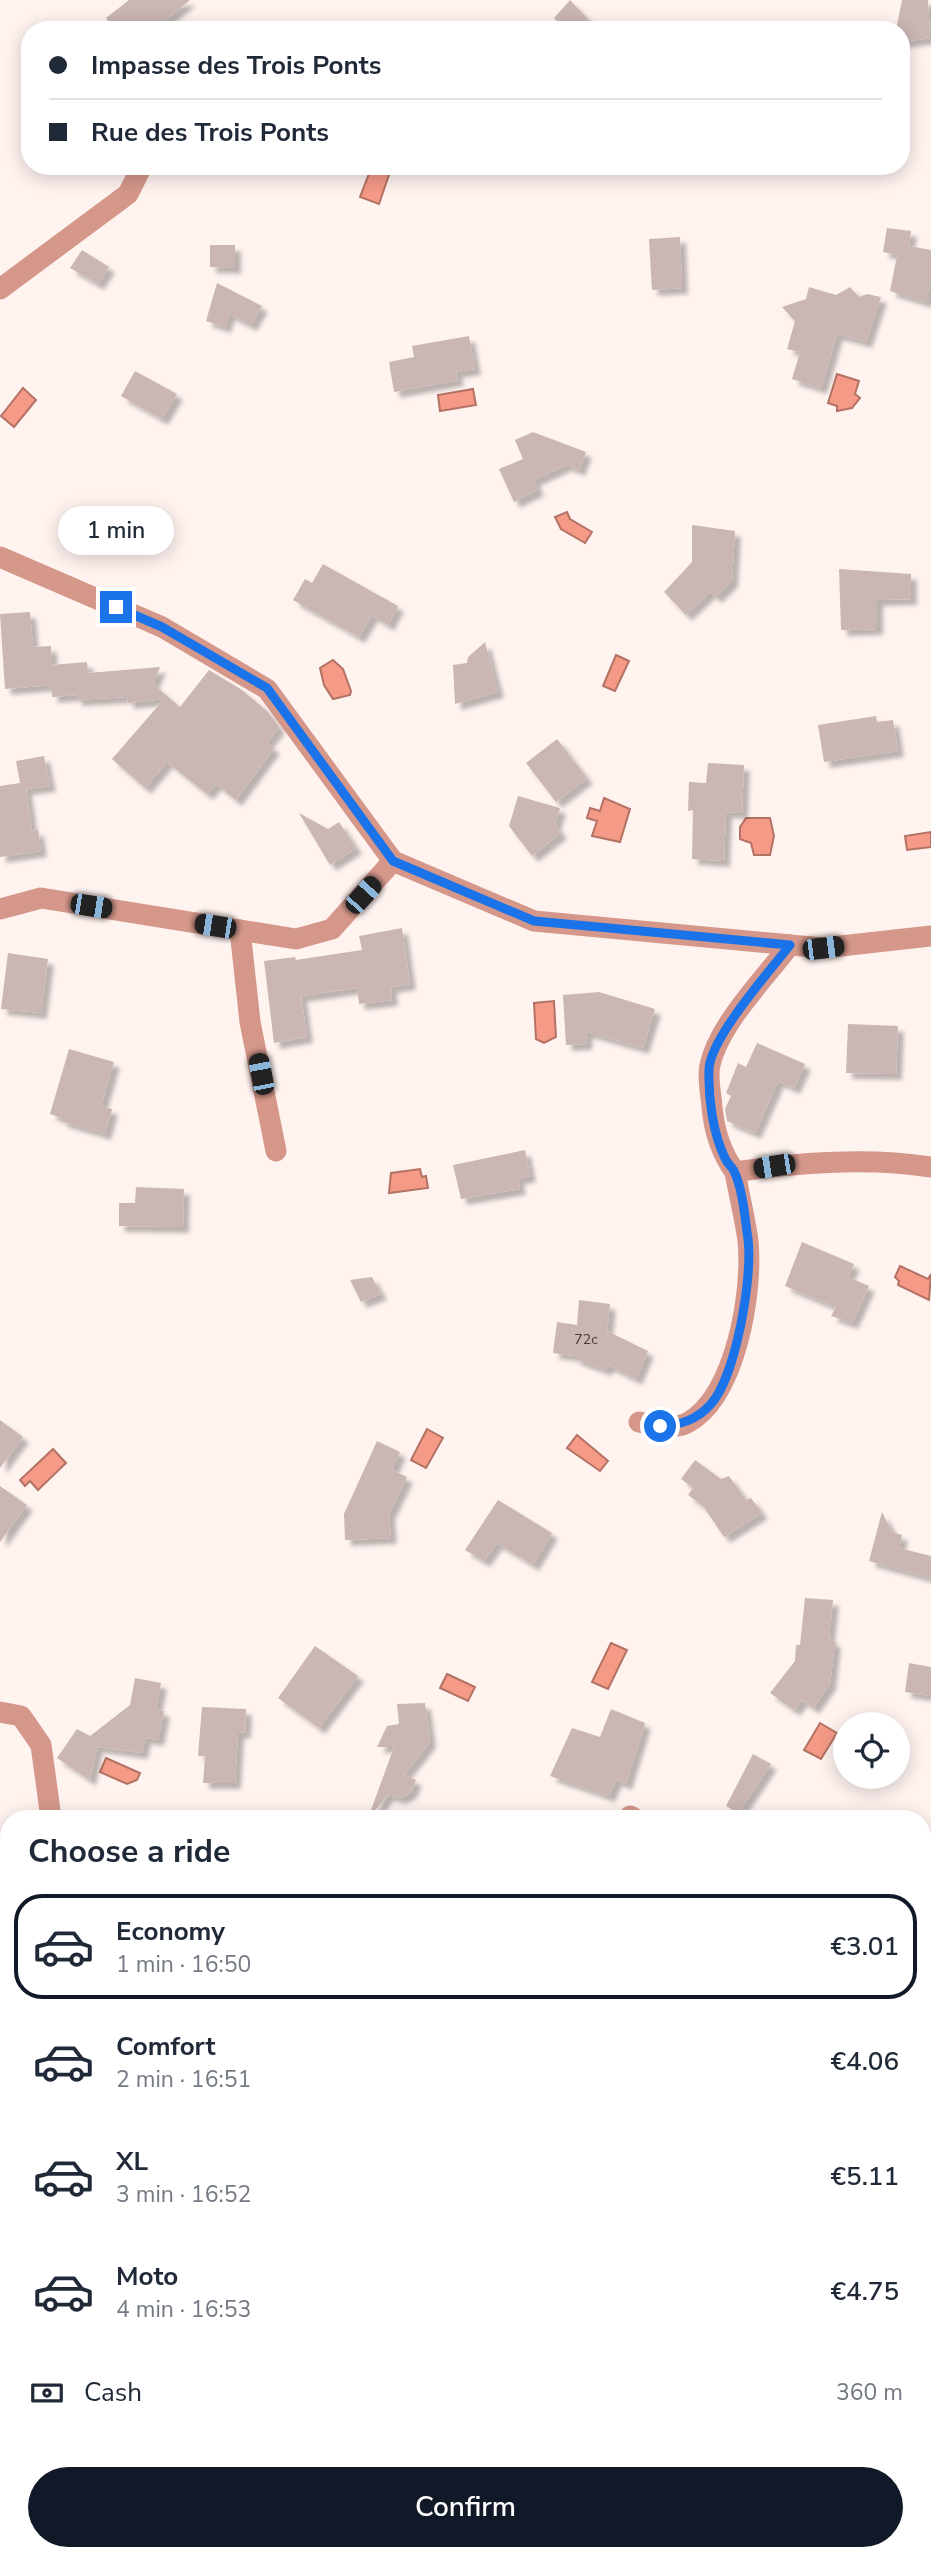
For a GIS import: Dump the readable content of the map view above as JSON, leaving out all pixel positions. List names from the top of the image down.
{
  "house_numbers": ["72c"],
  "page": {
    "banner": ["Impasse des Trois Ponts", "Rue des Trois Ponts"],
    "bubble": "1 min",
    "heading": "Choose a ride",
    "list": [
      {
        "name": "Economy",
        "note": "1 min · 16:50",
        "value": "€3.01"
      },
      {
        "name": "Comfort",
        "note": "2 min · 16:51",
        "value": "€4.06"
      },
      {
        "name": "XL",
        "note": "3 min · 16:52",
        "value": "€5.11"
      },
      {
        "name": "Moto",
        "note": "4 min · 16:53",
        "value": "€4.75"
      }
    ],
    "pay": ["Cash", "360 m"],
    "buttons": "Confirm"
  }
}
